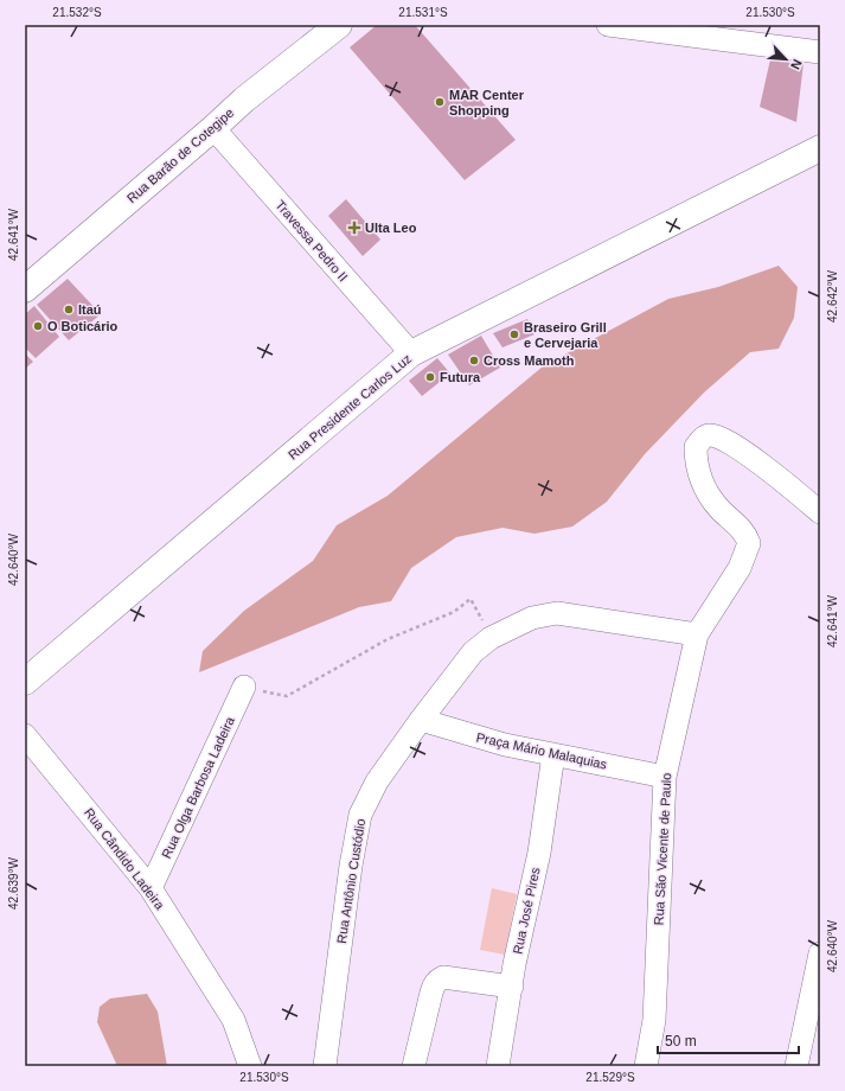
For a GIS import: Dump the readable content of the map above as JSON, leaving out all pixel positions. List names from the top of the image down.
{
  "streets": {
    "street": [
      "Rua Barão de Cotegipe",
      "Travessa Pedro II",
      "Rua Presidente Carlos Luz",
      "Praça Mário Malaquias",
      "Rua Olga Barbosa Ladeira",
      "Rua São Vicente de Paulo",
      "Rua Cândido Ladeira",
      "Rua Antônio Custódio",
      "Rua José Pires"
    ]
  },
  "crossings": [
    ["Rua Barão de Cotegipe", "Travessa Pedro II"],
    ["Travessa Pedro II", "Rua Presidente Carlos Luz"],
    ["Praça Mário Malaquias", "Rua São Vicente de Paulo"],
    ["Praça Mário Malaquias", "Rua Antônio Custódio"],
    ["Praça Mário Malaquias", "Rua José Pires"],
    ["Rua Olga Barbosa Ladeira", "Rua Cândido Ladeira"],
    ["Rua São Vicente de Paulo", "Rua Antônio Custódio"]
  ],
  "places": {
    "other": [
      "MAR Center Shopping",
      "Itaú",
      "O Boticário",
      "Braseiro Grill e Cervejaria",
      "Cross Mamoth",
      "Futura"
    ],
    "health": ["Ulta Leo"]
  },
  "scale_bar": "50 m",
  "north": "bottom right",
  "coordinates": [
    "21.532°S",
    "21.531°S",
    "21.530°S",
    "42.641°W",
    "42.642°W",
    "42.640°W",
    "42.639°W",
    "21.529°S"
  ]
}
